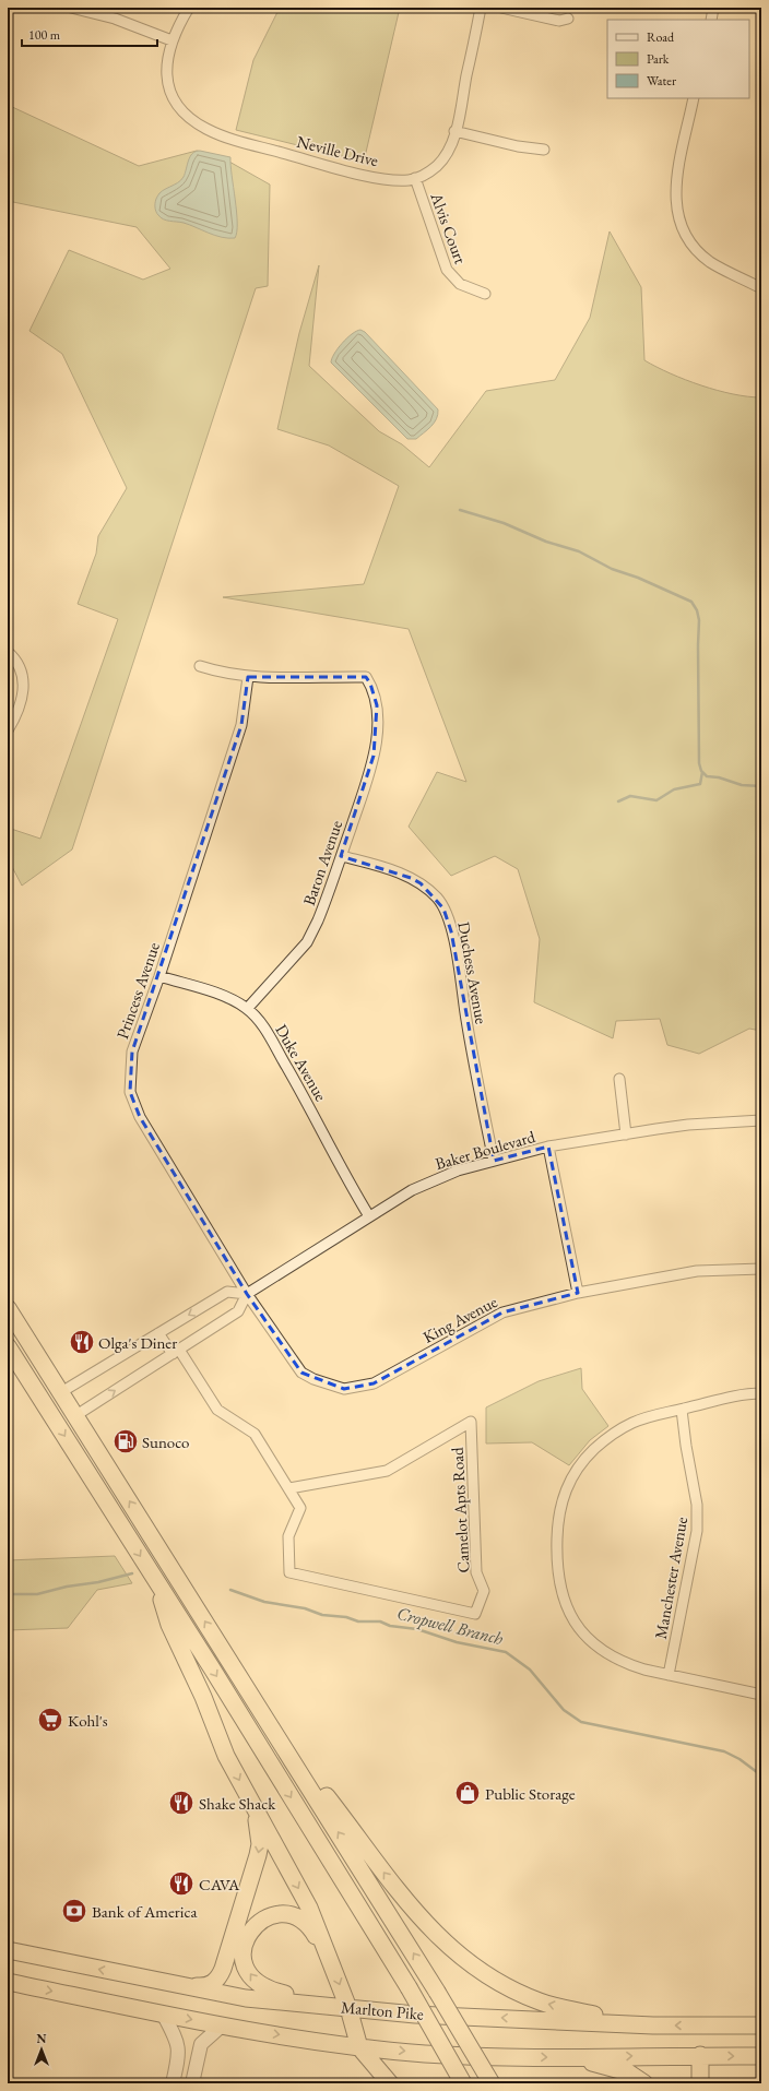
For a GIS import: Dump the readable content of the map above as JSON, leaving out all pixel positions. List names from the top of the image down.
{
  "streets": {
    "highway": ["Marlton Pike"],
    "street": [
      "Neville Drive",
      "Alvis Court",
      "Baron Avenue",
      "Duchess Avenue",
      "Princess Avenue",
      "Duke Avenue",
      "Baker Boulevard",
      "King Avenue",
      "Camelot Apts Road",
      "Manchester Avenue"
    ]
  },
  "crossings": [
    ["Neville Drive", "Alvis Court"],
    ["Baron Avenue", "Duchess Avenue"],
    ["Baron Avenue", "Princess Avenue"],
    ["Baron Avenue", "Duke Avenue"],
    ["Duchess Avenue", "Baker Boulevard"],
    ["Princess Avenue", "Duke Avenue"],
    ["Princess Avenue", "Baker Boulevard"],
    ["Princess Avenue", "King Avenue"],
    ["Duke Avenue", "Baker Boulevard"],
    ["Baker Boulevard", "King Avenue"],
    ["Baker Boulevard", "Camelot Apts Road"]
  ],
  "water": ["Cropwell Branch"],
  "places": {
    "restaurant": ["Olga's Diner", "Shake Shack", "CAVA"],
    "fuel station": ["Sunoco"],
    "supermarket": ["Kohl's"],
    "shop": ["Public Storage"],
    "bank": ["Bank of America"]
  },
  "legend": ["Road", "Park", "Water"],
  "scale_bar": "100 m",
  "north": "top"
}
